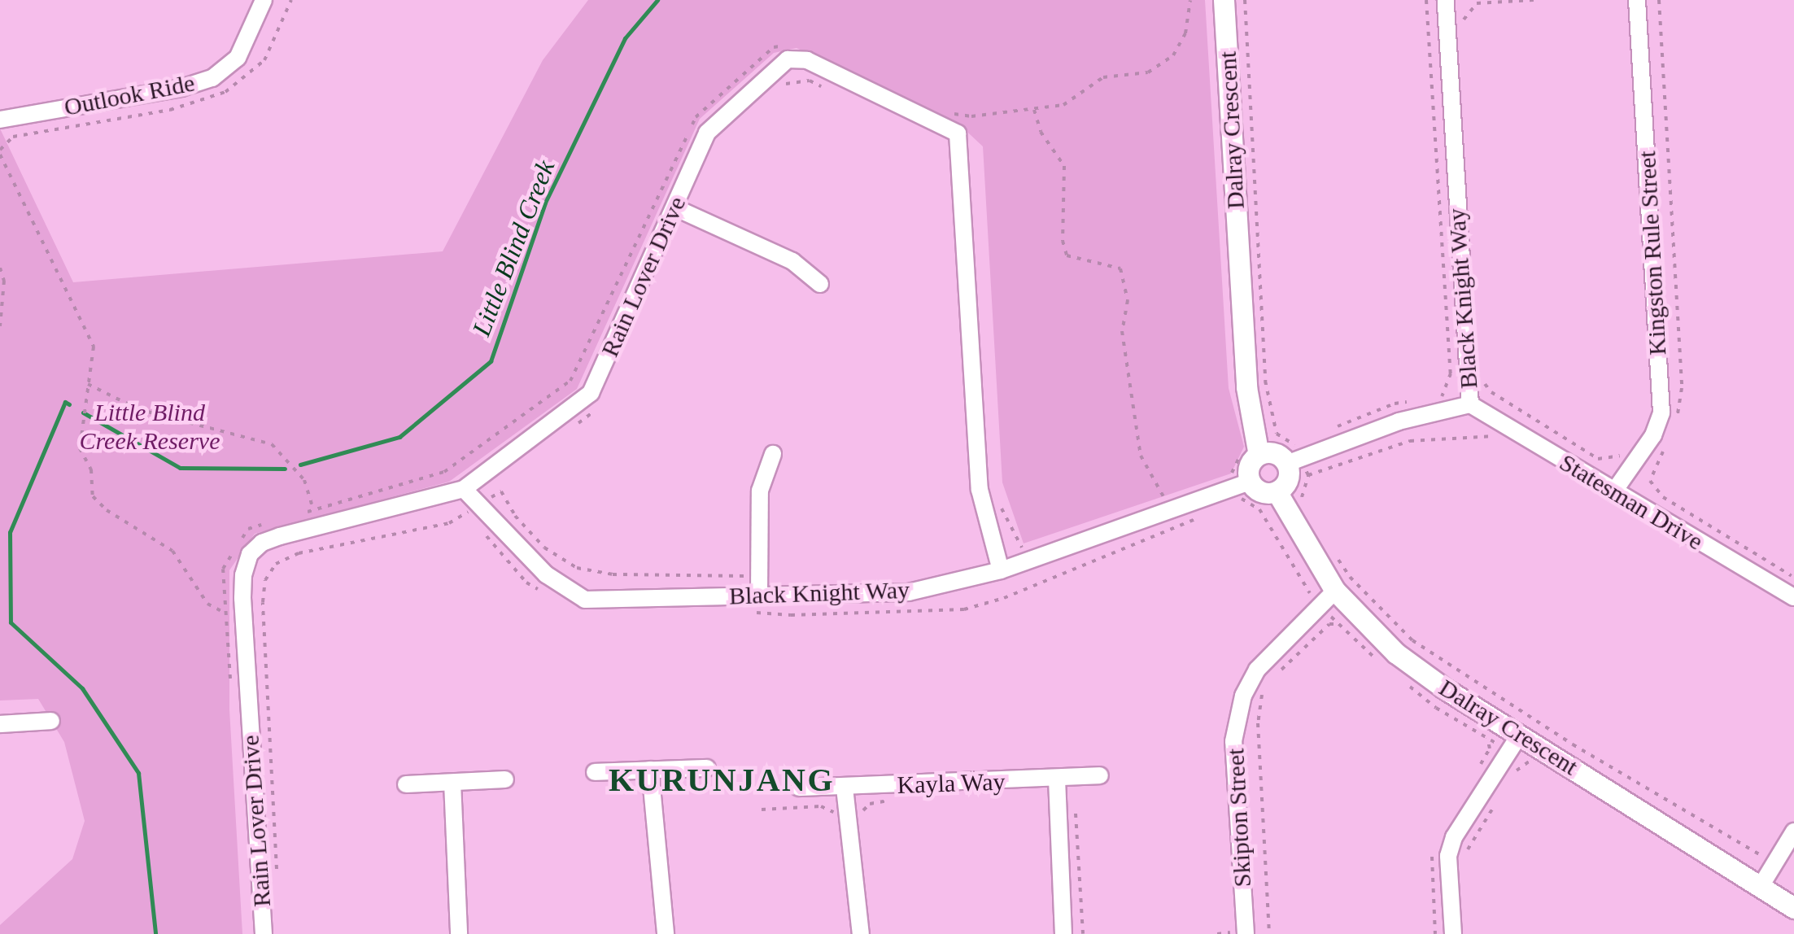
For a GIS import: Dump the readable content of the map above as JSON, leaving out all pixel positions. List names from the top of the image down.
{
  "streets": {
    "street": [
      "Outlook Ride",
      "Dalray Crescent",
      "Kingston Rule Street",
      "Rain Lover Drive",
      "Black Knight Way",
      "Statesman Drive",
      "Kayla Way",
      "Skipton Street"
    ]
  },
  "crossings": [
    ["Dalray Crescent", "Black Knight Way"],
    ["Dalray Crescent", "Skipton Street"],
    ["Kingston Rule Street", "Statesman Drive"],
    ["Rain Lover Drive", "Black Knight Way"],
    ["Black Knight Way", "Statesman Drive"]
  ],
  "districts": ["KURUNJANG"],
  "water": ["Little Blind Creek"],
  "parks": ["Little Blind Creek Reserve"]
}
